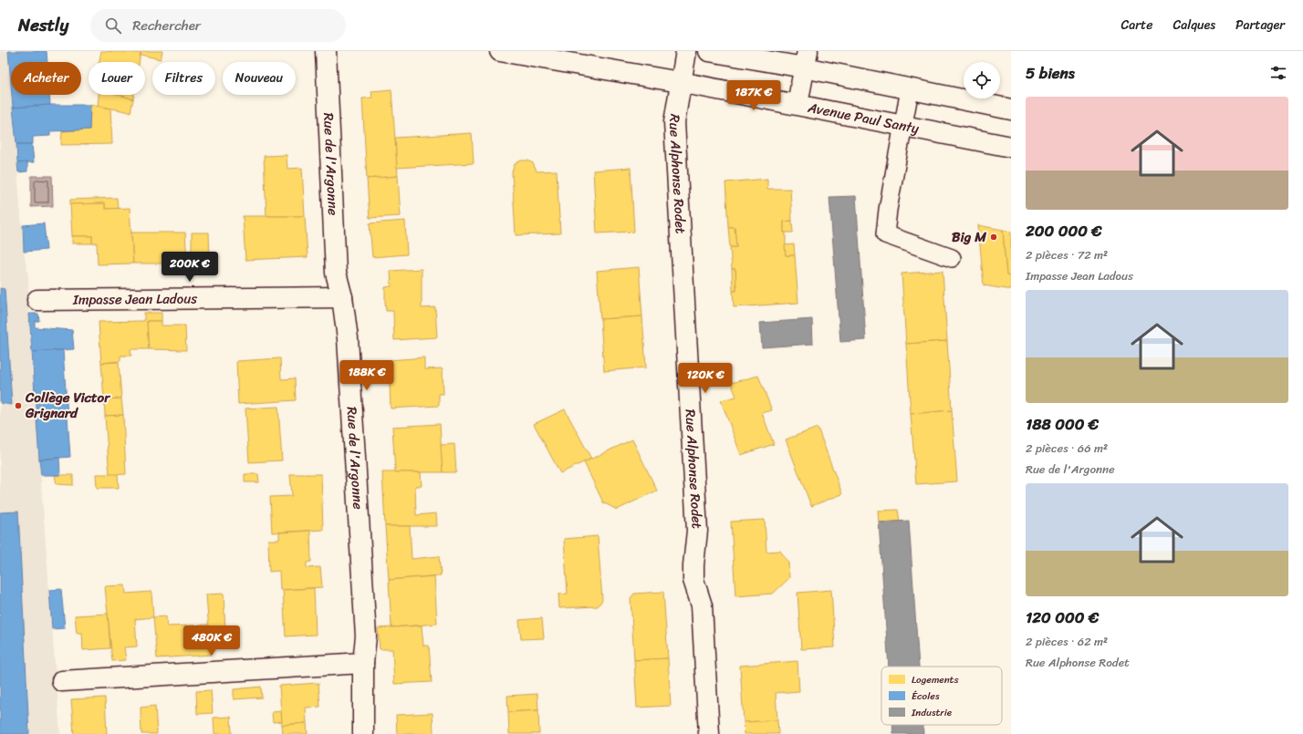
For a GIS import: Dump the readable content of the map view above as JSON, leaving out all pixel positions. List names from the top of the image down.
{
  "streets": {
    "street": [
      "Avenue Paul Santy",
      "Rue de l'Argonne",
      "Rue Alphonse Rodet",
      "Impasse Jean Ladous"
    ]
  },
  "crossings": [
    ["Avenue Paul Santy", "Rue Alphonse Rodet"],
    ["Rue de l'Argonne", "Impasse Jean Ladous"]
  ],
  "places": ["Big M", "Collège Victor Grignard"],
  "legend": ["Logements", "Écoles", "Industrie"],
  "page": {
    "header": "Nestly",
    "search": "Rechercher",
    "nav": ["Carte", "Calques", "Partager"],
    "heading": "5 biens",
    "chip": [
      "Acheter",
      "Louer",
      "Filtres",
      "Nouveau"
    ],
    "price": [
      "187K €",
      "200K €",
      "188K €",
      "120K €",
      "480K €"
    ],
    "list": [
      {
        "name": "200 000 €",
        "note": "2 pièces · 72 m² · Impasse Jean Ladous"
      },
      {
        "name": "188 000 €",
        "note": "2 pièces · 66 m² · Rue de l'Argonne"
      },
      {
        "name": "120 000 €",
        "note": "2 pièces · 62 m² · Rue Alphonse Rodet"
      }
    ]
  }
}
